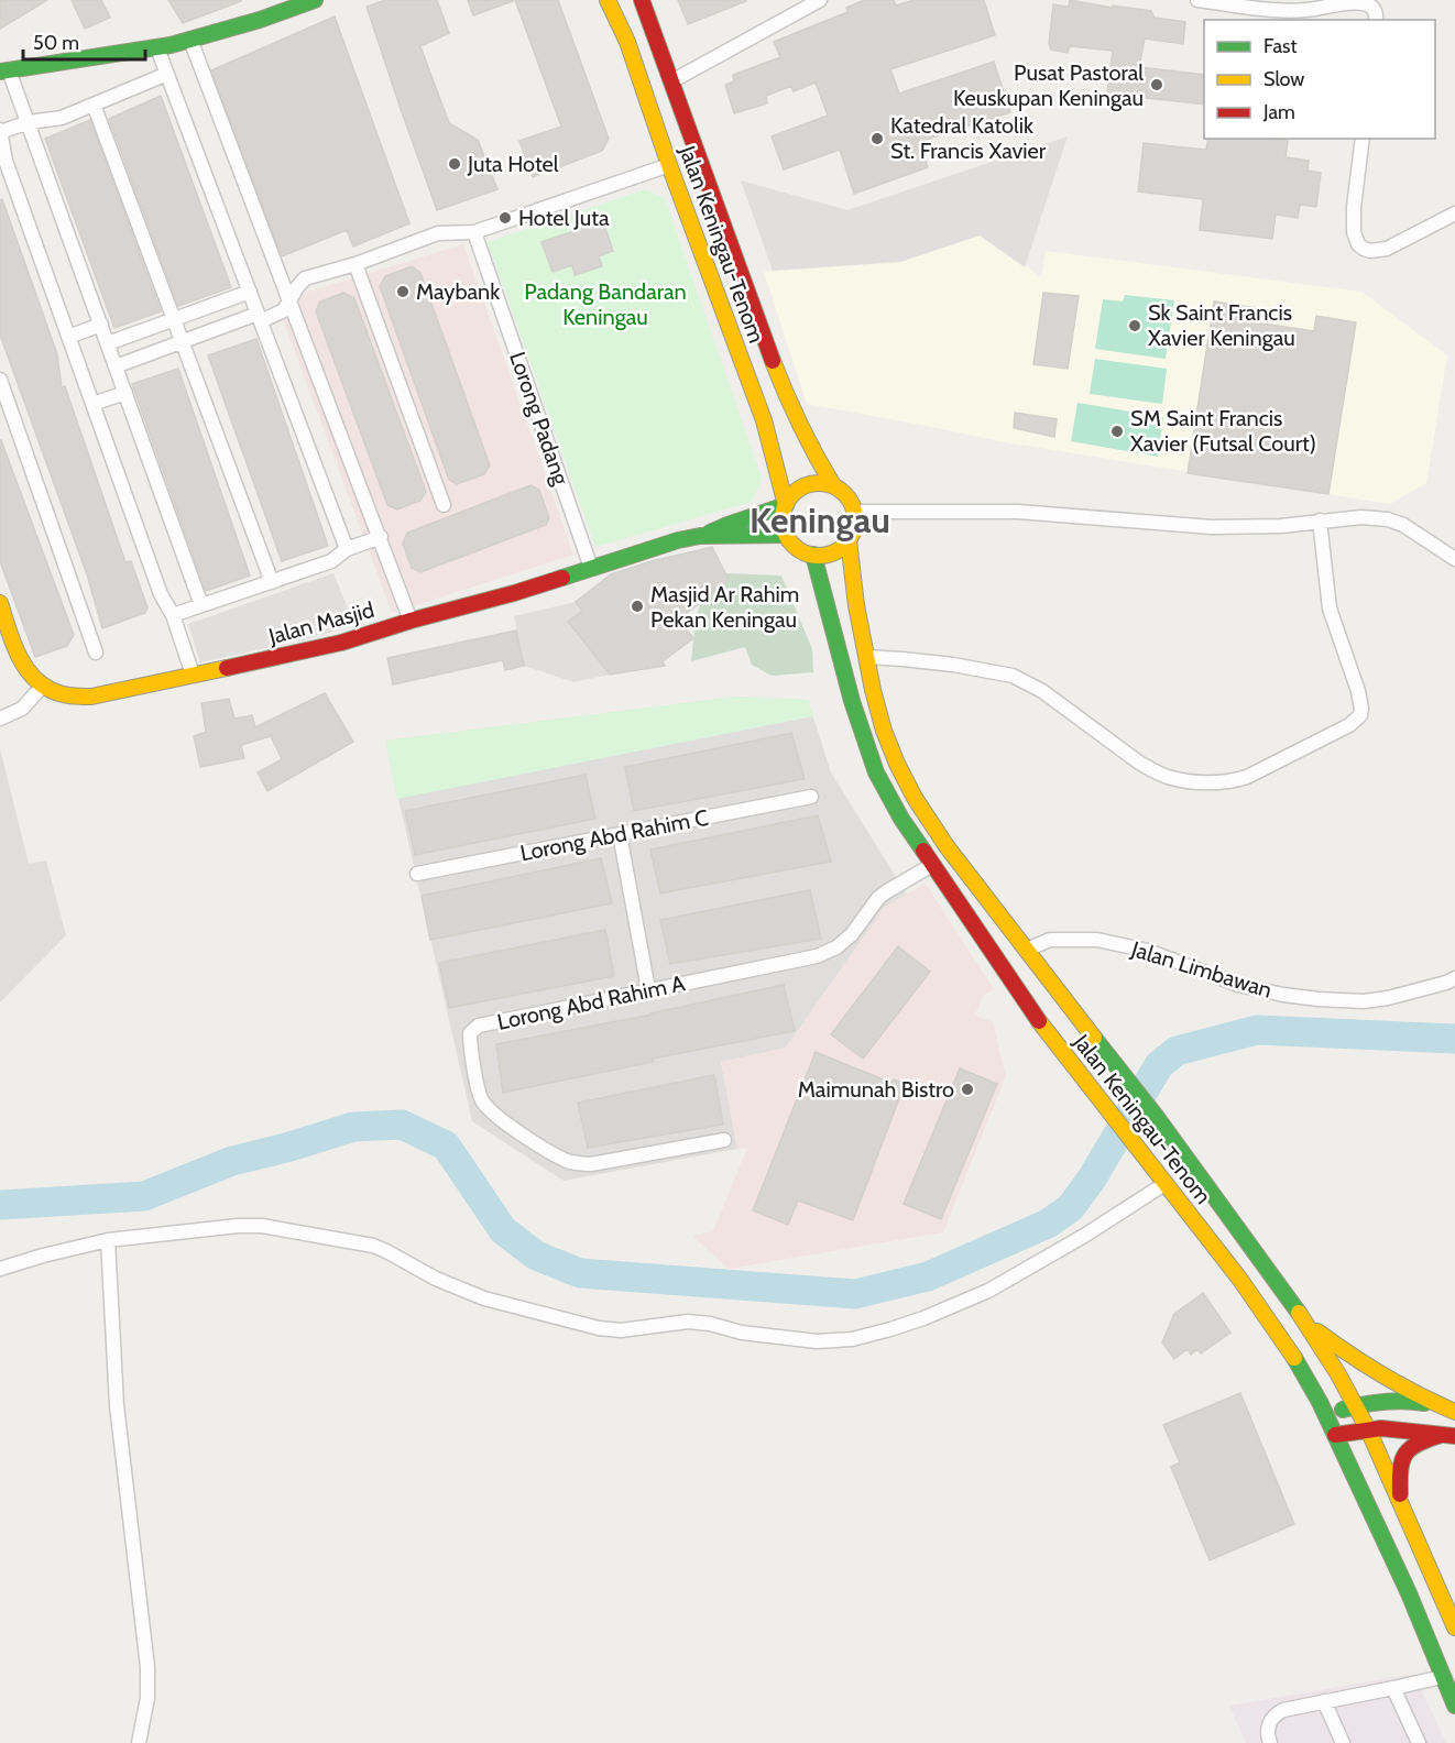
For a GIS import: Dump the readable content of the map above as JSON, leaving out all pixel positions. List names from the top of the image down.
{
  "streets": {
    "main road": ["Jalan Keningau-Tenom", "Jalan Masjid"],
    "street": [
      "Lorong Padang",
      "Lorong Abd Rahim C",
      "Jalan Limbawan",
      "Lorong Abd Rahim A"
    ]
  },
  "crossings": [
    ["Jalan Keningau-Tenom", "Jalan Limbawan"],
    ["Jalan Keningau-Tenom", "Lorong Abd Rahim A"],
    ["Lorong Padang", "Jalan Masjid"]
  ],
  "districts": ["Keningau"],
  "parks": ["Padang Bandaran Keningau"],
  "places": [
    "Pusat Pastoral Keuskupan Keningau",
    "Katedral Katolik St. Francis Xavier",
    "Juta Hotel",
    "Hotel Juta",
    "Maybank",
    "Sk Saint Francis Xavier Keningau",
    "SM Saint Francis Xavier (Futsal Court)",
    "Masjid Ar Rahim Pekan Keningau",
    "Maimunah Bistro"
  ],
  "legend": ["Fast", "Slow", "Jam"],
  "scale_bar": "50 m"
}
